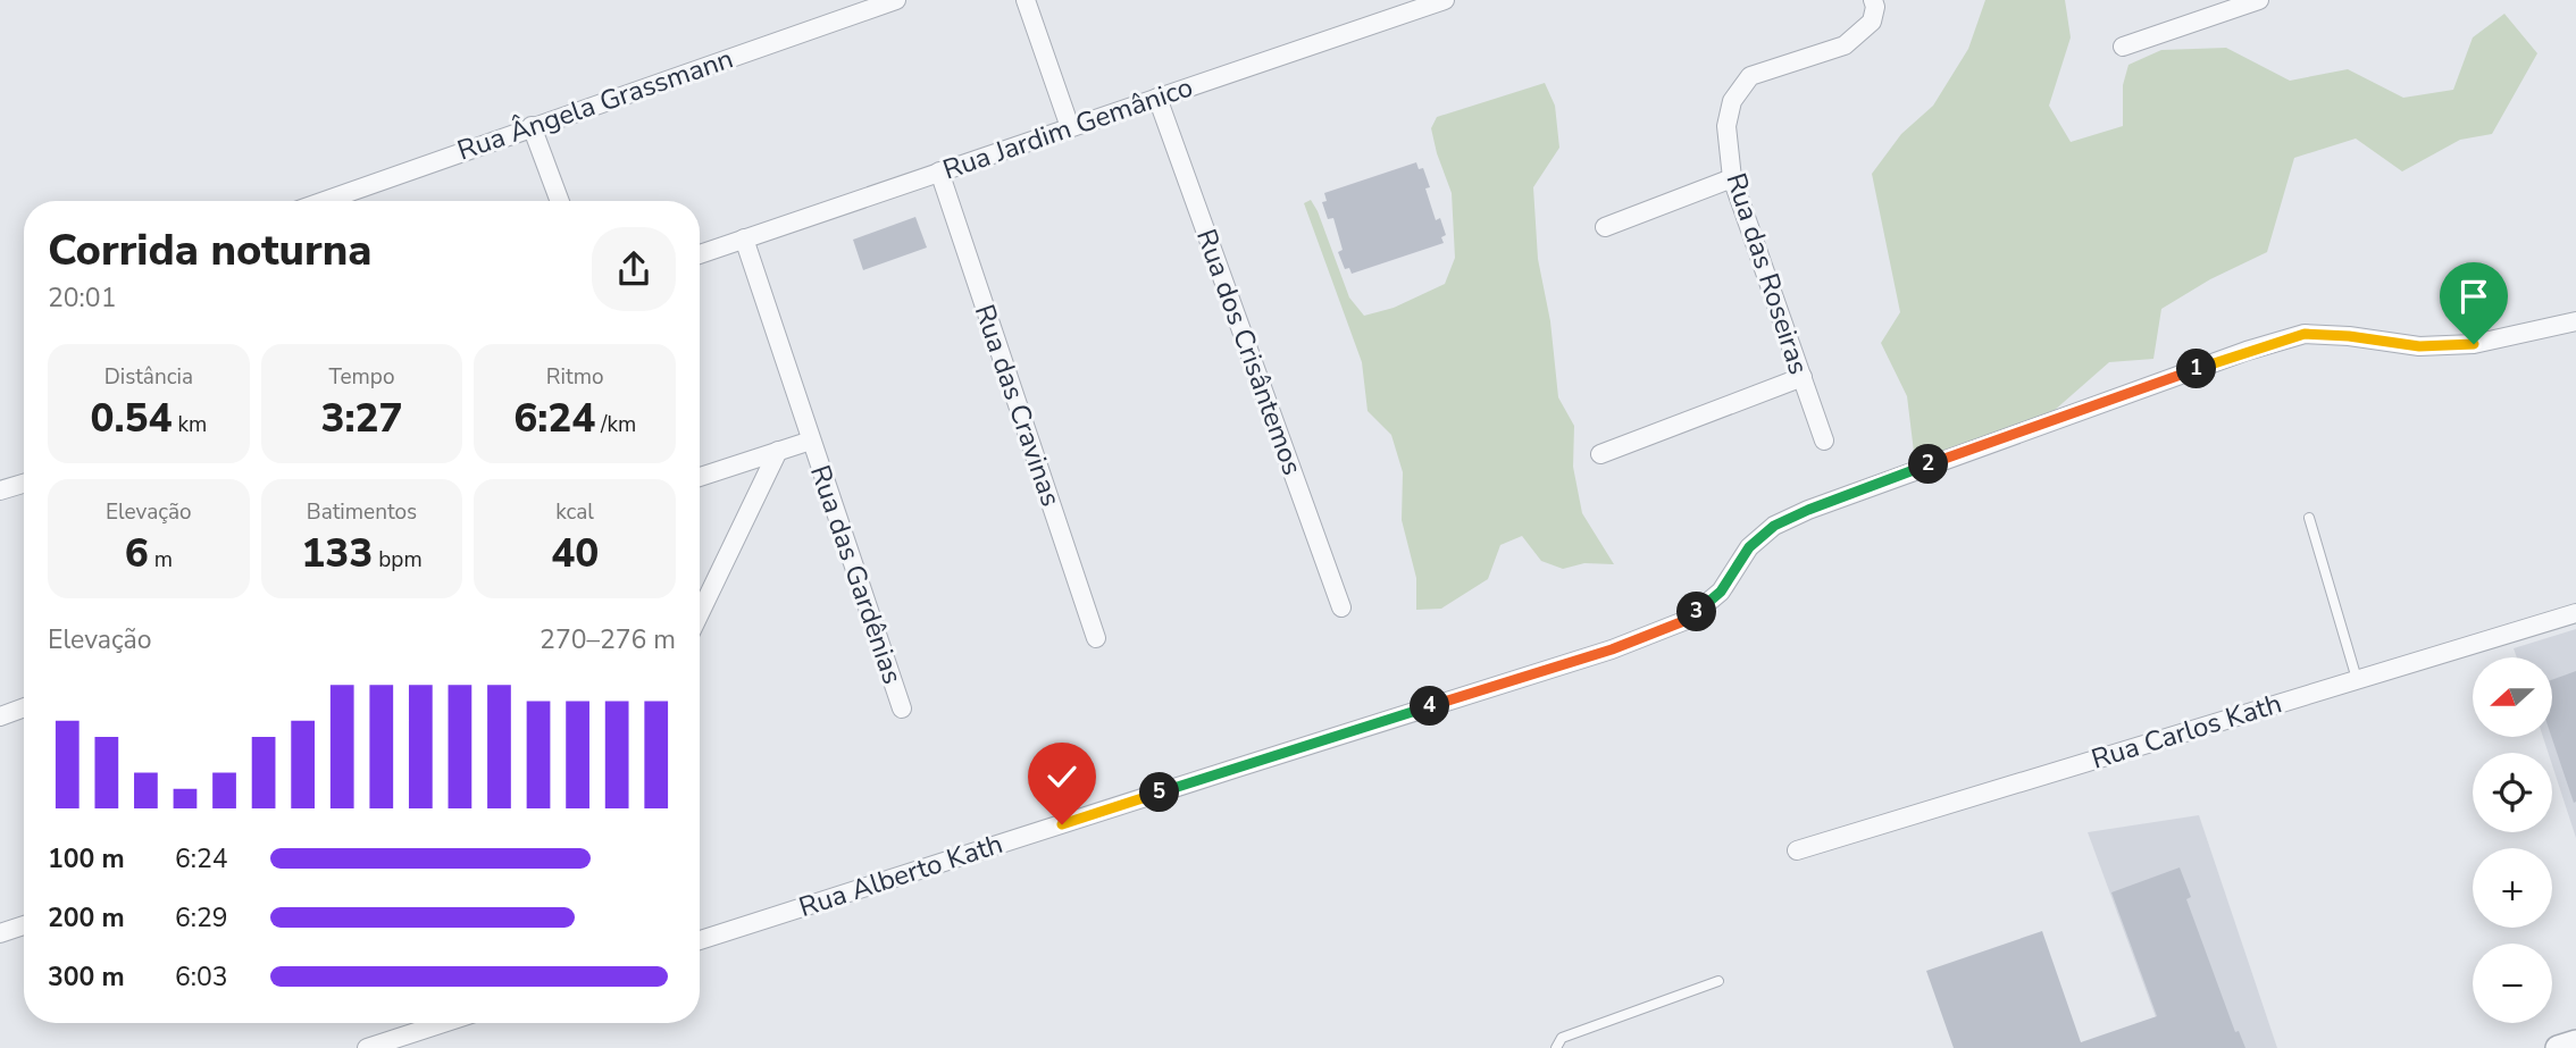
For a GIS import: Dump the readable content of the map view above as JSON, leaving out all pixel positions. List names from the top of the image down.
{
  "streets": {
    "street": [
      "Rua Ângela Grassmann",
      "Rua Jardim Gemânico",
      "Rua das Roseiras",
      "Rua dos Crisântemos",
      "Rua das Cravinas",
      "Rua das Gardênias",
      "Rua Carlos Kath",
      "Rua Alberto Kath"
    ]
  },
  "crossings": [
    ["Rua Jardim Gemânico", "Rua dos Crisântemos"],
    ["Rua Jardim Gemânico", "Rua das Cravinas"],
    ["Rua Jardim Gemânico", "Rua das Gardênias"]
  ],
  "north": "left",
  "page": {
    "heading": ["Corrida noturna", "20:01"],
    "stats": [
      ["Distância", "0.54 km"],
      ["Tempo", "3:27"],
      ["Ritmo", "6:24 /km"],
      ["Elevação", "6 m"],
      ["Batimentos", "133 bpm"],
      ["kcal", "40"]
    ],
    "pins": [
      "1",
      "2",
      "3",
      "4",
      "5"
    ],
    "chart": ["Elevação", "270–276 m"],
    "map_buttons": ["+", "−"],
    "list": [
      {
        "name": "100 m",
        "note": "6:24"
      },
      {
        "name": "200 m",
        "note": "6:29"
      },
      {
        "name": "300 m",
        "note": "6:03"
      }
    ]
  }
}
